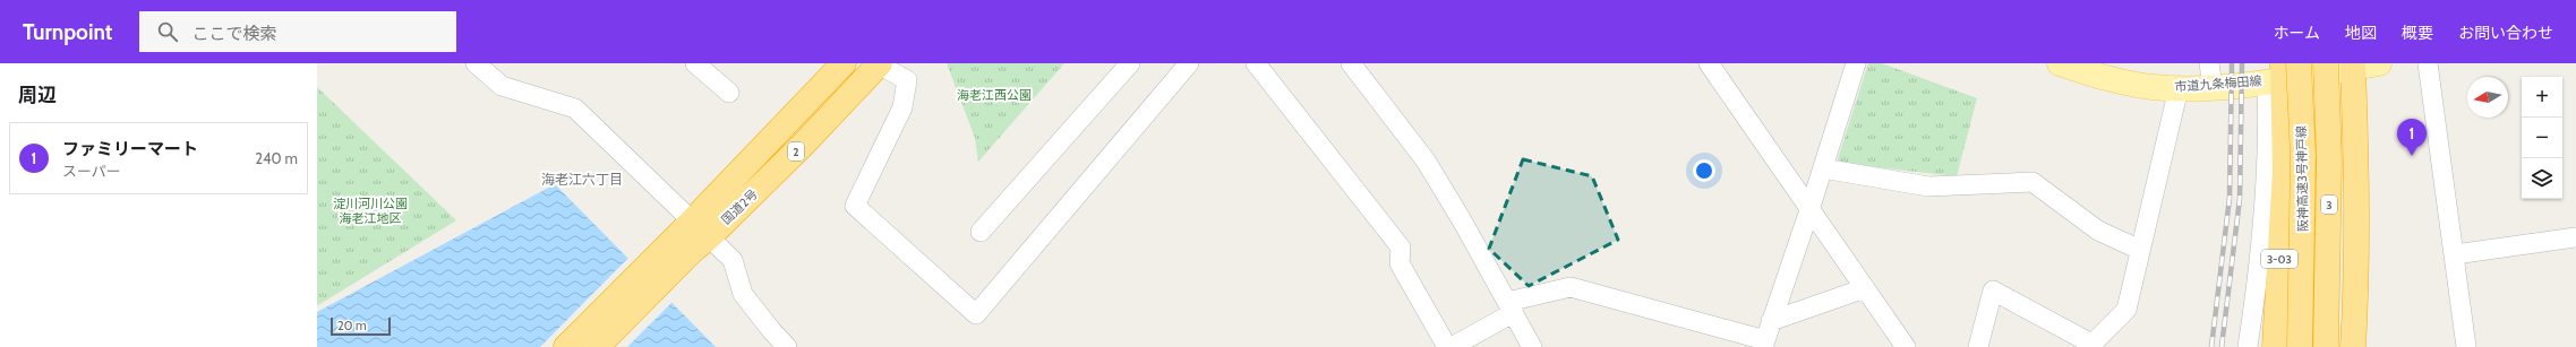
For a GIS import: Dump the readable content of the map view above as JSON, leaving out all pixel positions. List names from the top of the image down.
{
  "streets": {
    "highway": [
      "2",
      "阪神高速3号神戸線",
      "3",
      "国道2号",
      "3-03"
    ],
    "main road": ["市道九条梅田線"]
  },
  "crossings": [
    ["市道九条梅田線", "阪神高速3号神戸線"],
    ["市道九条梅田線", "3-03"],
    ["阪神高速3号神戸線", "3-03"]
  ],
  "districts": ["海老江六丁目"],
  "parks": ["海老江西公園", "淀川河川公園 海老江地区"],
  "scale_bar": "20 m",
  "north": "left",
  "page": {
    "header": "Turnpoint",
    "search": "ここで検索",
    "nav": [
      "ホーム",
      "地図",
      "概要",
      "お問い合わせ"
    ],
    "heading": "周辺",
    "map_buttons": ["+", "−"],
    "pins": "1",
    "list": [
      {
        "mark": "1",
        "name": "ファミリーマート",
        "note": "スーパー",
        "value": "240 m"
      }
    ],
    "scale": "20 m"
  }
}
